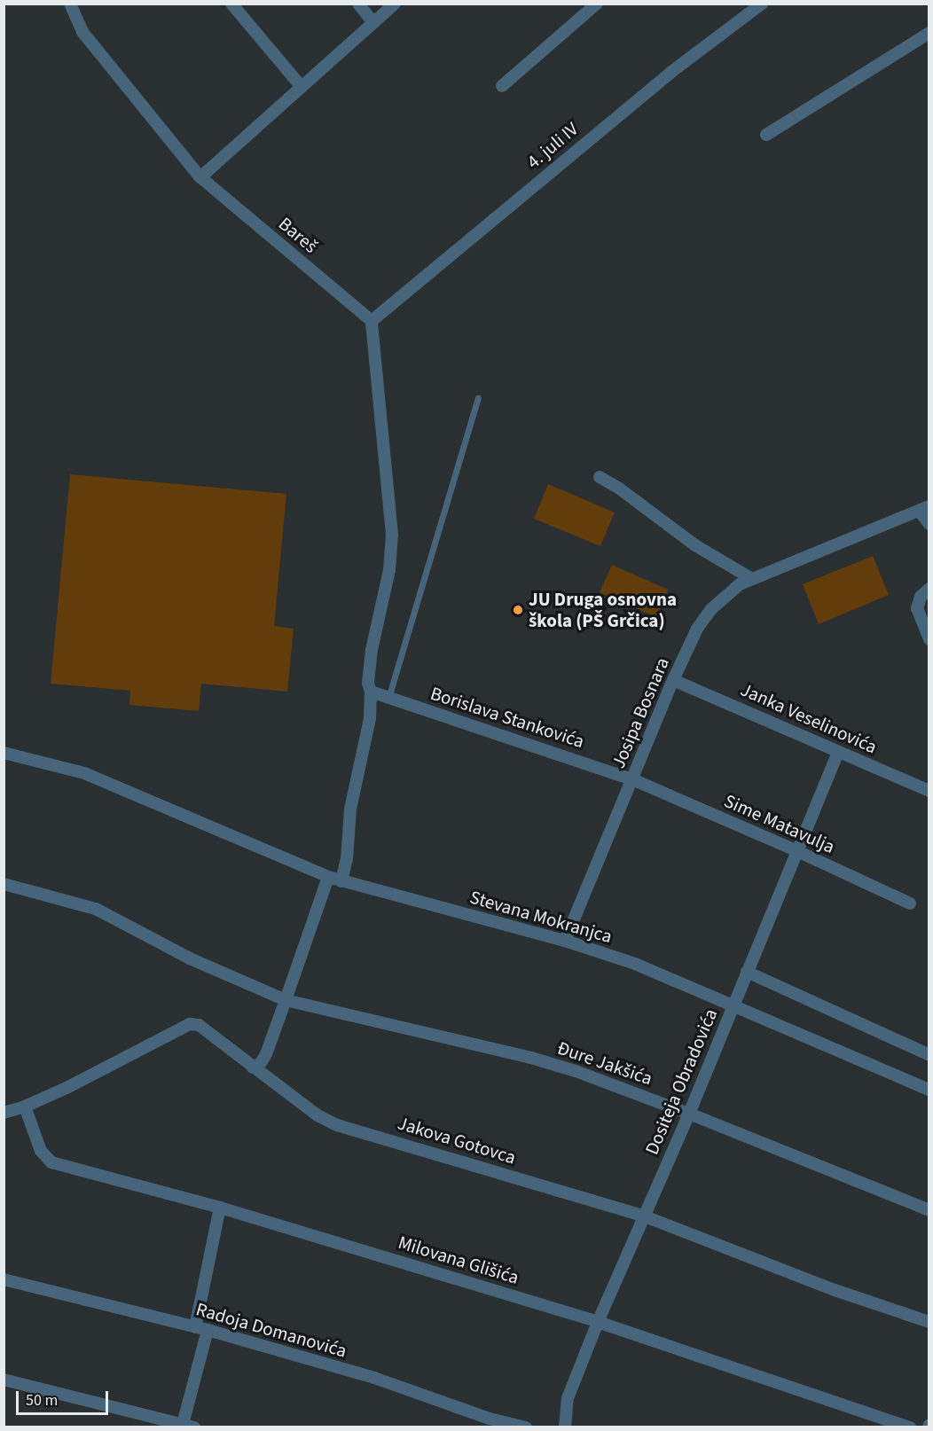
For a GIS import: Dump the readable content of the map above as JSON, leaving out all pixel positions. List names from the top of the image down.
{
  "streets": {
    "street": [
      "4. juli IV",
      "Bareš",
      "Josipa Bosnara",
      "Borislava Stankovića",
      "Janka Veselinovića",
      "Sime Matavulja",
      "Stevana Mokranjca",
      "Đure Jakšića",
      "Dositeja Obradovića",
      "Jakova Gotovca",
      "Milovana Glišića",
      "Radoja Domanovića"
    ]
  },
  "crossings": [
    ["4. juli IV", "Bareš"],
    ["Josipa Bosnara", "Borislava Stankovića"],
    ["Josipa Bosnara", "Janka Veselinovića"],
    ["Josipa Bosnara", "Sime Matavulja"],
    ["Josipa Bosnara", "Stevana Mokranjca"],
    ["Borislava Stankovića", "Sime Matavulja"],
    ["Janka Veselinovića", "Dositeja Obradovića"],
    ["Sime Matavulja", "Dositeja Obradovića"],
    ["Stevana Mokranjca", "Dositeja Obradovića"],
    ["Đure Jakšića", "Dositeja Obradovića"],
    ["Dositeja Obradovića", "Jakova Gotovca"],
    ["Dositeja Obradovića", "Milovana Glišića"],
    ["Jakova Gotovca", "Milovana Glišića"]
  ],
  "places": ["JU Druga osnovna škola (PŠ Grčica)"],
  "scale_bar": "50 m"
}
